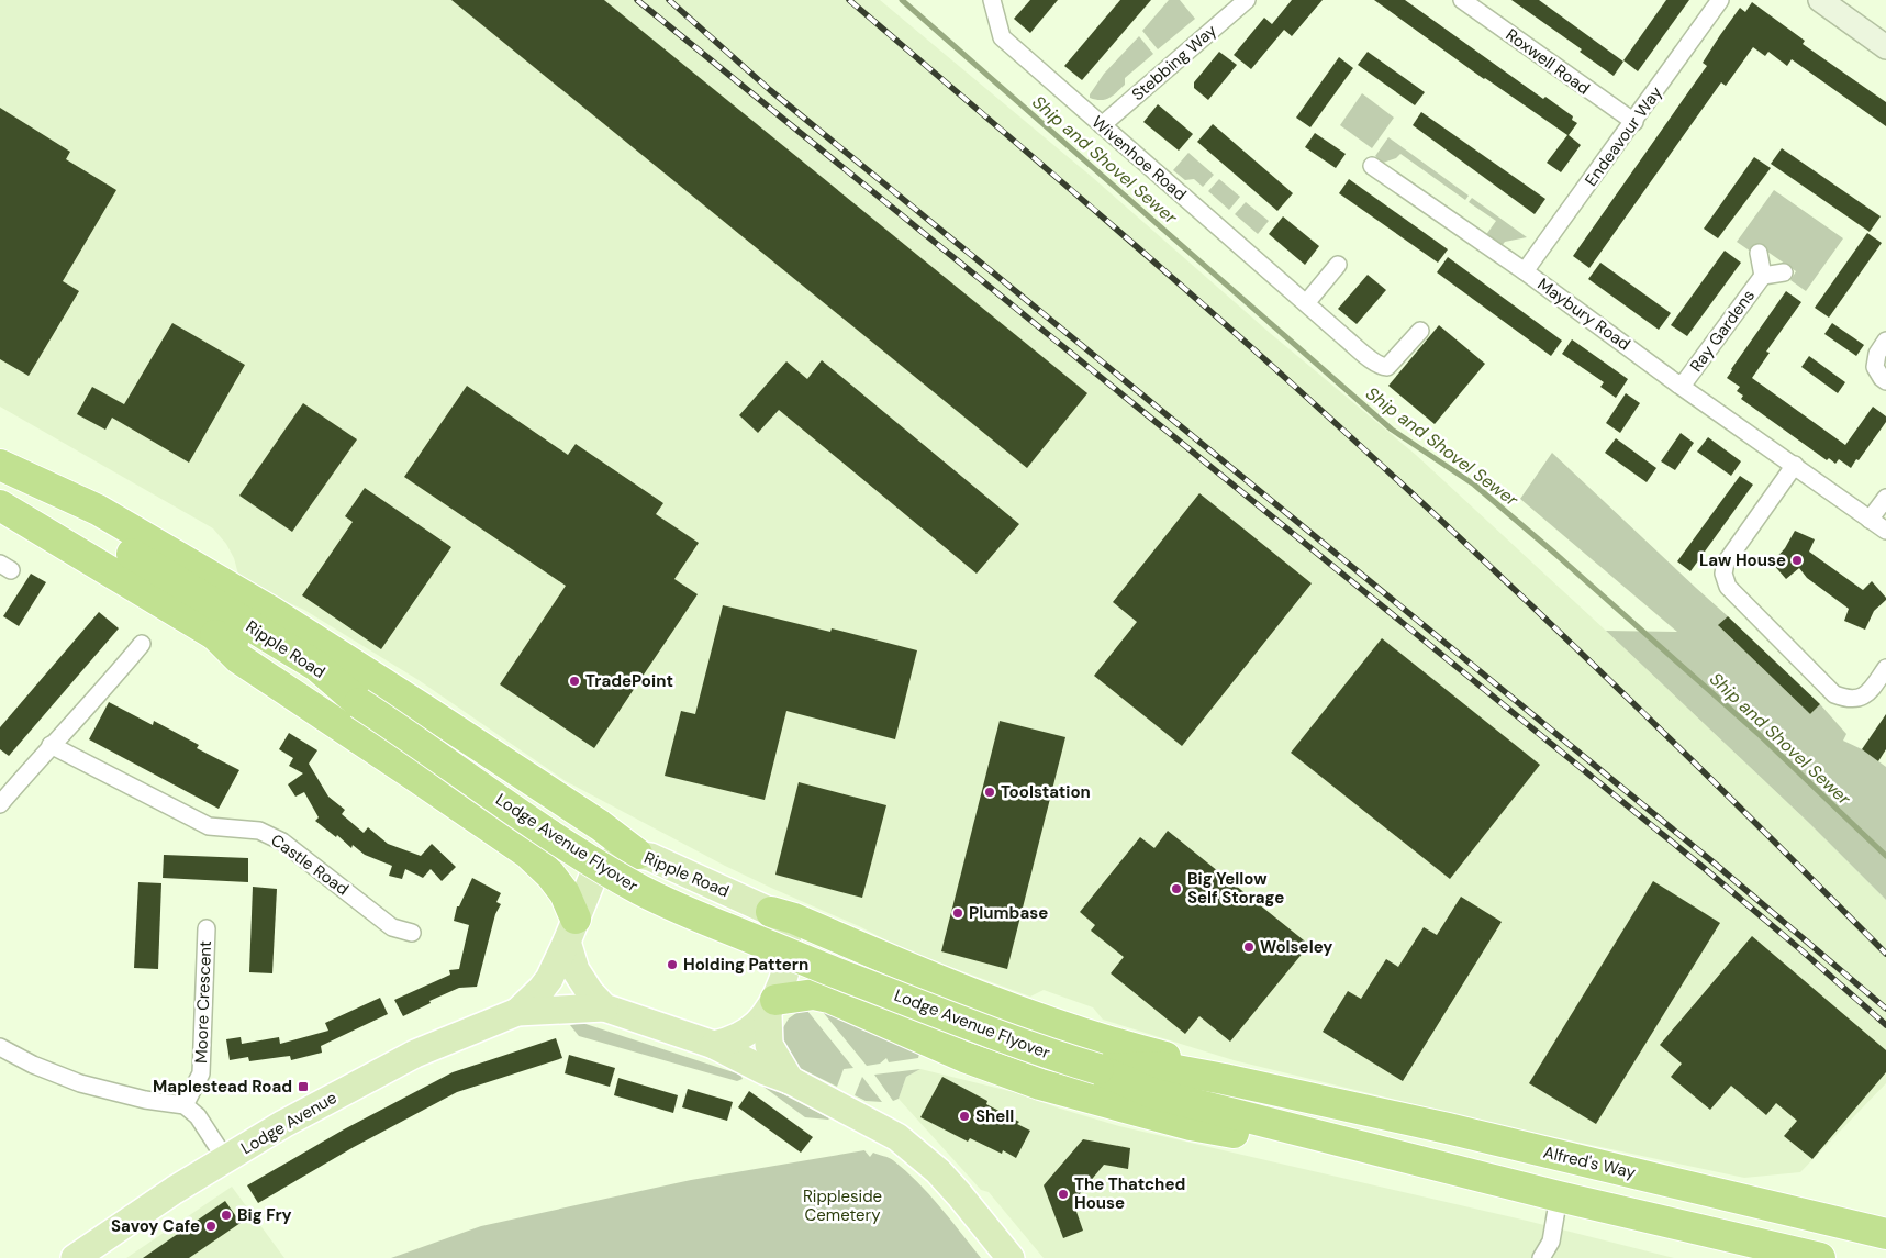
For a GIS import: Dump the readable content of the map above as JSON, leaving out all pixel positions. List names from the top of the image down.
{
  "streets": {
    "highway": ["Ripple Road", "Lodge Avenue Flyover", "Alfred's Way"],
    "main road": ["Lodge Avenue"],
    "street": [
      "Roxwell Road",
      "Stebbing Way",
      "Endeavour Way",
      "Wivenhoe Road",
      "Maybury Road",
      "Ray Gardens",
      "Castle Road",
      "Moore Crescent"
    ]
  },
  "crossings": [
    ["Roxwell Road", "Endeavour Way"],
    ["Stebbing Way", "Wivenhoe Road"],
    ["Endeavour Way", "Maybury Road"],
    ["Maybury Road", "Ray Gardens"],
    ["Ripple Road", "Lodge Avenue Flyover"],
    ["Ripple Road", "Lodge Avenue"],
    ["Lodge Avenue Flyover", "Alfred's Way"]
  ],
  "water": ["Ship and Shovel Sewer"],
  "parks": ["Rippleside Cemetery"],
  "places": {
    "other": [
      "Law House",
      "TradePoint",
      "Toolstation",
      "Big Yellow Self Storage",
      "Plumbase",
      "Wolseley",
      "Holding Pattern",
      "Shell",
      "The Thatched House",
      "Big Fry",
      "Savoy Cafe"
    ],
    "transit": ["Maplestead Road"]
  }
}
